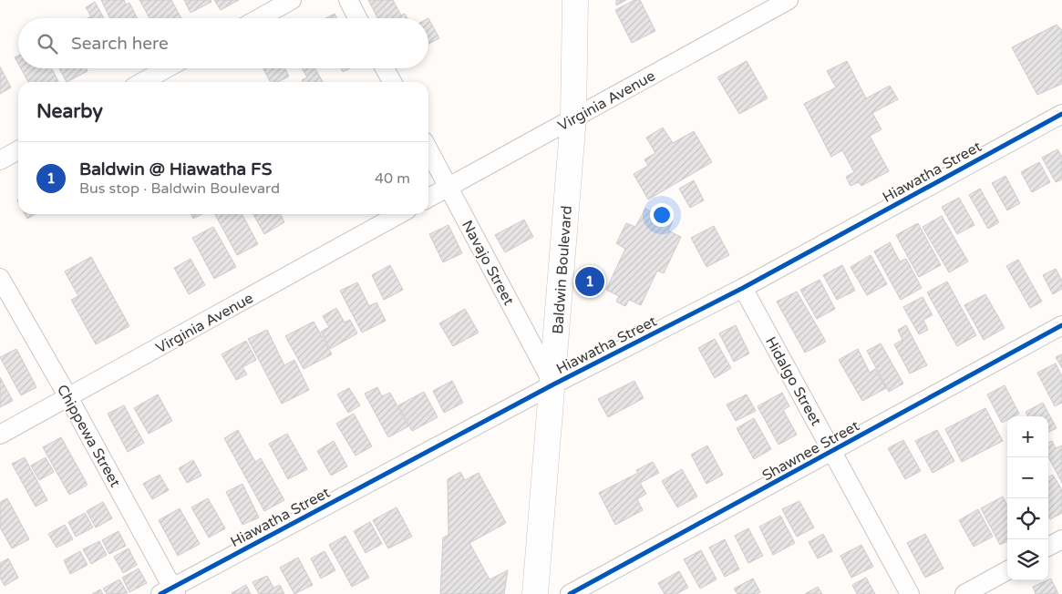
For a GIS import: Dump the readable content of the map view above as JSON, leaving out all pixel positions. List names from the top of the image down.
{
  "streets": {
    "main road": ["Baldwin Boulevard"],
    "street": [
      "Virginia Avenue",
      "Hiawatha Street",
      "Navajo Street",
      "Hidalgo Street",
      "Chippewa Street",
      "Shawnee Street"
    ]
  },
  "crossings": [
    ["Virginia Avenue", "Navajo Street"],
    ["Virginia Avenue", "Baldwin Boulevard"],
    ["Virginia Avenue", "Chippewa Street"],
    ["Hiawatha Street", "Navajo Street"],
    ["Hiawatha Street", "Baldwin Boulevard"],
    ["Hiawatha Street", "Hidalgo Street"],
    ["Hiawatha Street", "Chippewa Street"],
    ["Navajo Street", "Baldwin Boulevard"],
    ["Hidalgo Street", "Shawnee Street"]
  ],
  "page": {
    "search": "Search here",
    "heading": "Nearby",
    "list": [
      {
        "mark": "1",
        "name": "Baldwin @ Hiawatha FS",
        "note": "Bus stop · Baldwin Boulevard",
        "value": "40 m"
      }
    ],
    "pins": "1",
    "map_buttons": ["+", "−"]
  }
}
